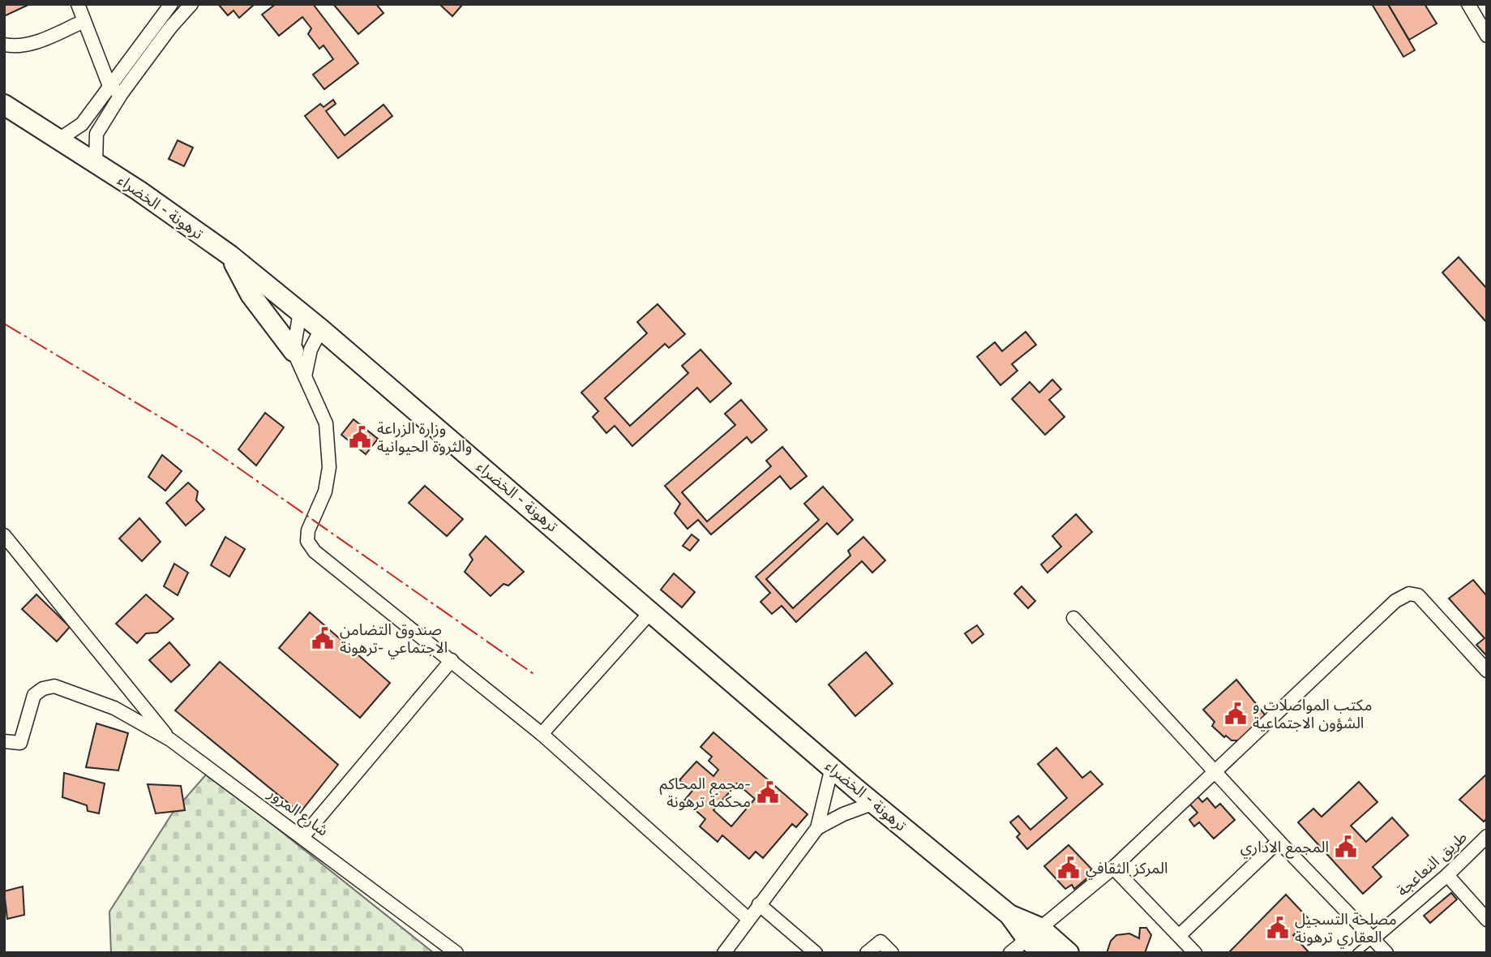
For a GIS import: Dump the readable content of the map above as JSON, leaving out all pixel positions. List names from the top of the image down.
{
  "streets": {
    "highway": ["ترهونة - الخضراء"],
    "street": ["شارع المرور", "طريق النعاعجة"]
  },
  "places": {
    "public building": [
      "وزارة الزراعة والثروة الحيوانية",
      "صندوق التضامن الاجتماعي -ترهونة",
      "مكتب المواصلات و الشؤون الاجتماعية",
      "مجمع المحاكم- محكمة ترهونة",
      "المجمع الاداري",
      "المركز الثقافي",
      "مصلحة التسجيل العقاري ترهونة"
    ]
  }
}
